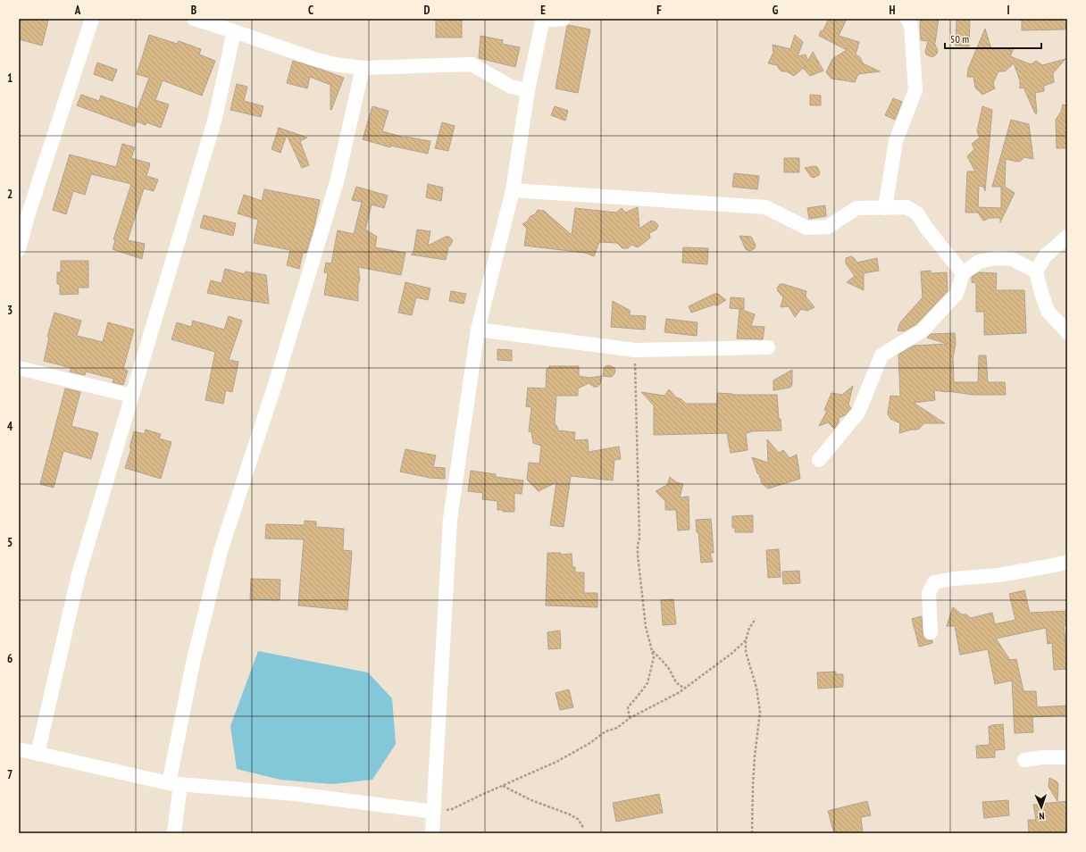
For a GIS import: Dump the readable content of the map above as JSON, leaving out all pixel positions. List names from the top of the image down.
{
  "scale_bar": "50 m",
  "north": "bottom",
  "grid": {
    "columns": [
      "A",
      "B",
      "C",
      "D",
      "E",
      "F",
      "G",
      "H",
      "I"
    ],
    "rows": [
      "1",
      "2",
      "3",
      "4",
      "5",
      "6",
      "7"
    ]
  }
}
